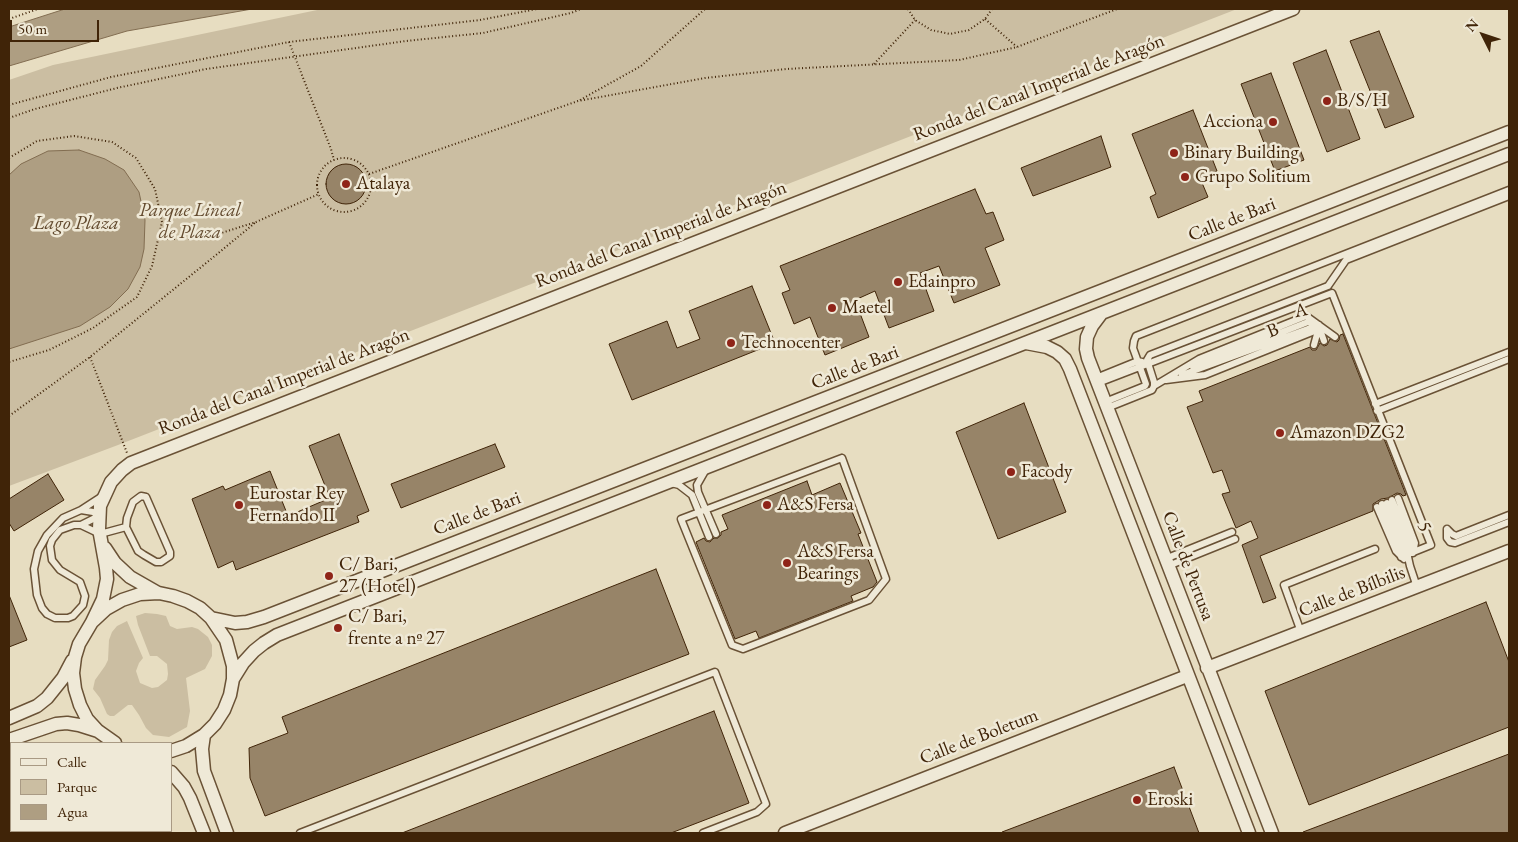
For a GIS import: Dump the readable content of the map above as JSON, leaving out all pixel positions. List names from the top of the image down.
{
  "streets": {
    "street": [
      "Ronda del Canal Imperial de Aragón",
      "Calle de Bari",
      "Calle de Pertusa",
      "Calle de Bílbilis",
      "Calle de Boletum"
    ],
    "lane": ["A", "B", "5"]
  },
  "crossings": [
    ["Calle de Bari", "Calle de Pertusa"],
    ["A", "B"],
    ["Calle de Pertusa", "Calle de Bílbilis"]
  ],
  "water": ["Lago Plaza"],
  "parks": ["Parque Lineal de Plaza"],
  "places": [
    "B/S/H",
    "Acciona",
    "Binary Building",
    "Grupo Solitium",
    "Atalaya",
    "Edainpro",
    "Maetel",
    "Technocenter",
    "Amazon DZG2",
    "Facody",
    "Eurostar Rey Fernando II",
    "A&S Fersa",
    "A&S Fersa Bearings",
    "C/ Bari, 27 (Hotel)",
    "C/ Bari, frente a nº 27",
    "Eroski"
  ],
  "legend": ["Calle", "Parque", "Agua"],
  "scale_bar": "50 m",
  "north": "top left"
}
